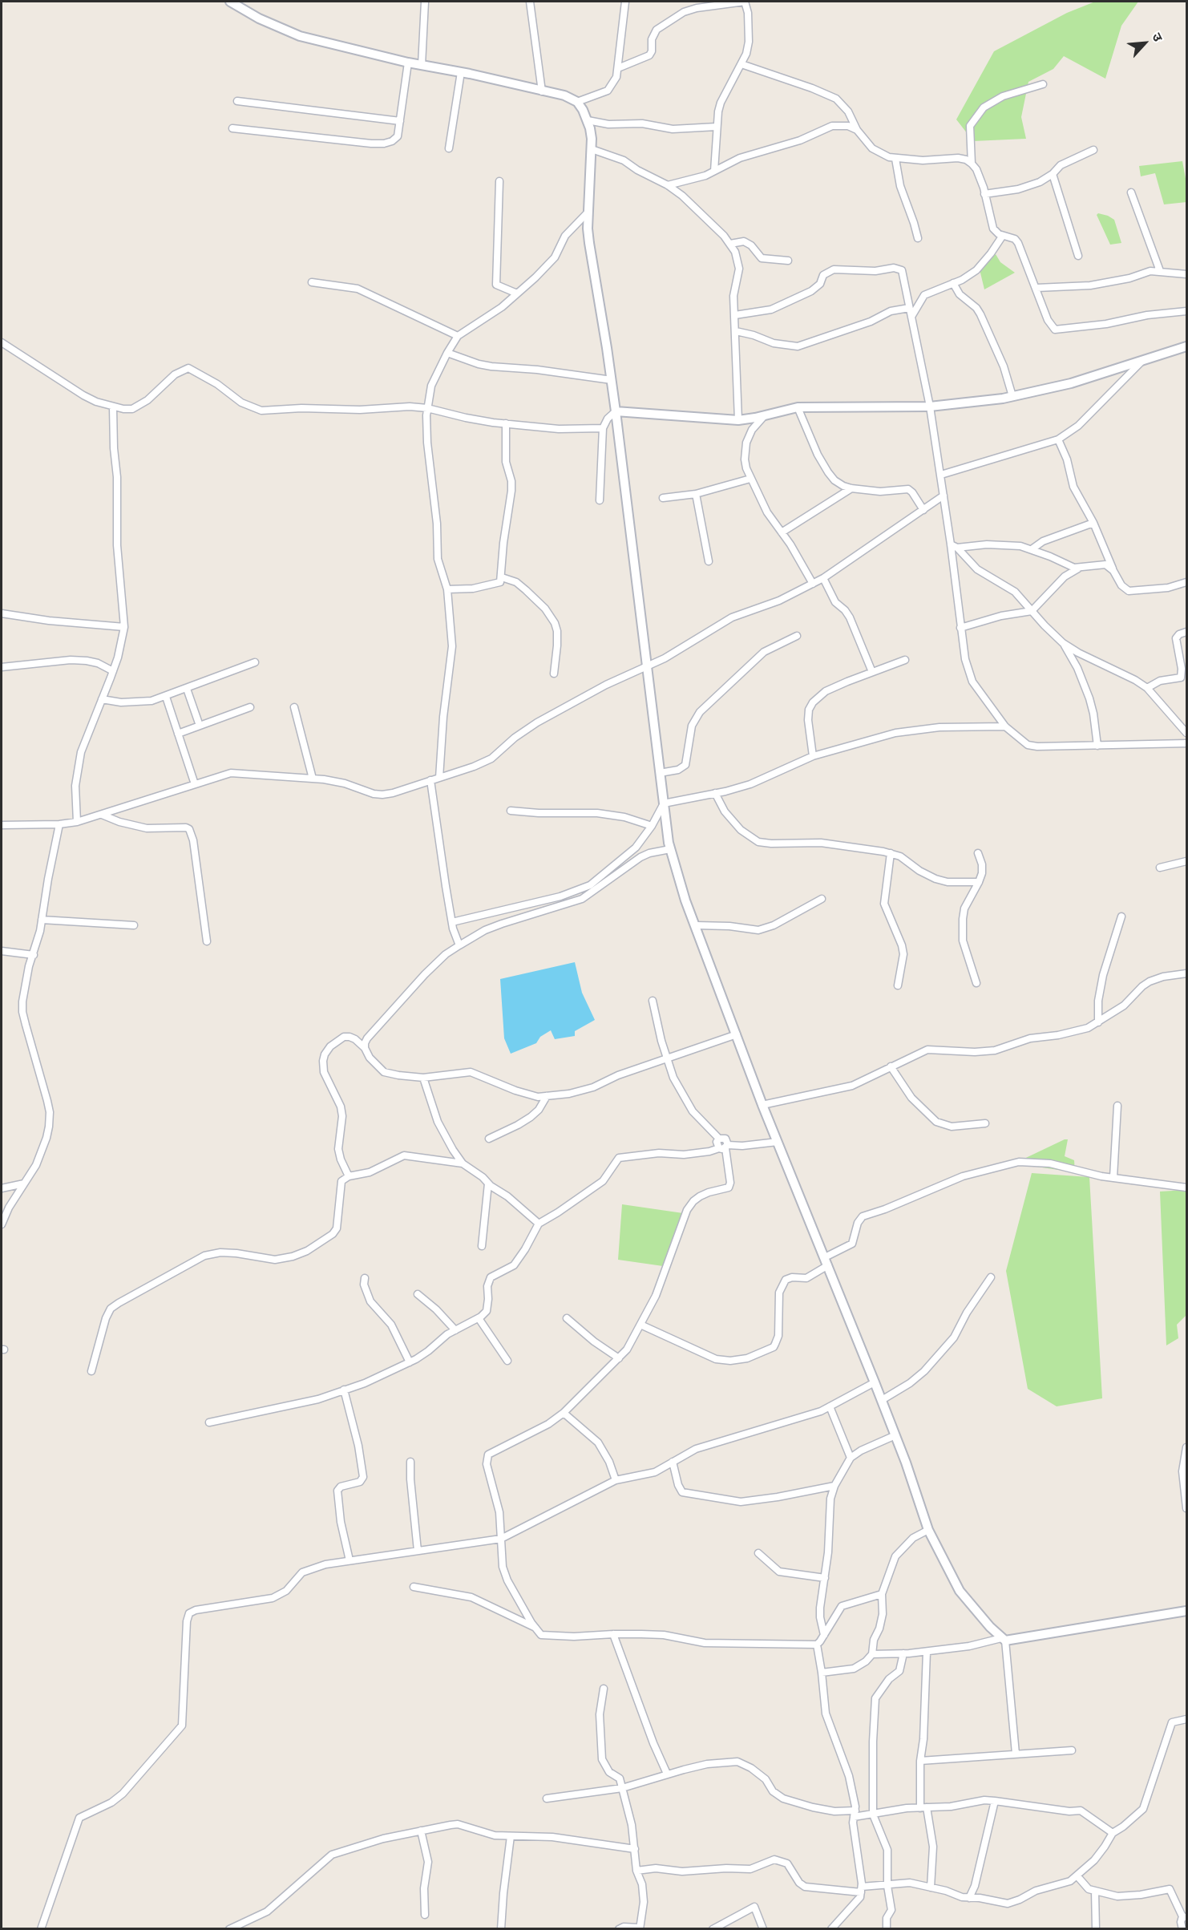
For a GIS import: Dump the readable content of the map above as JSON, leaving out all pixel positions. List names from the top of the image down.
{
  "north": "top right"
}
